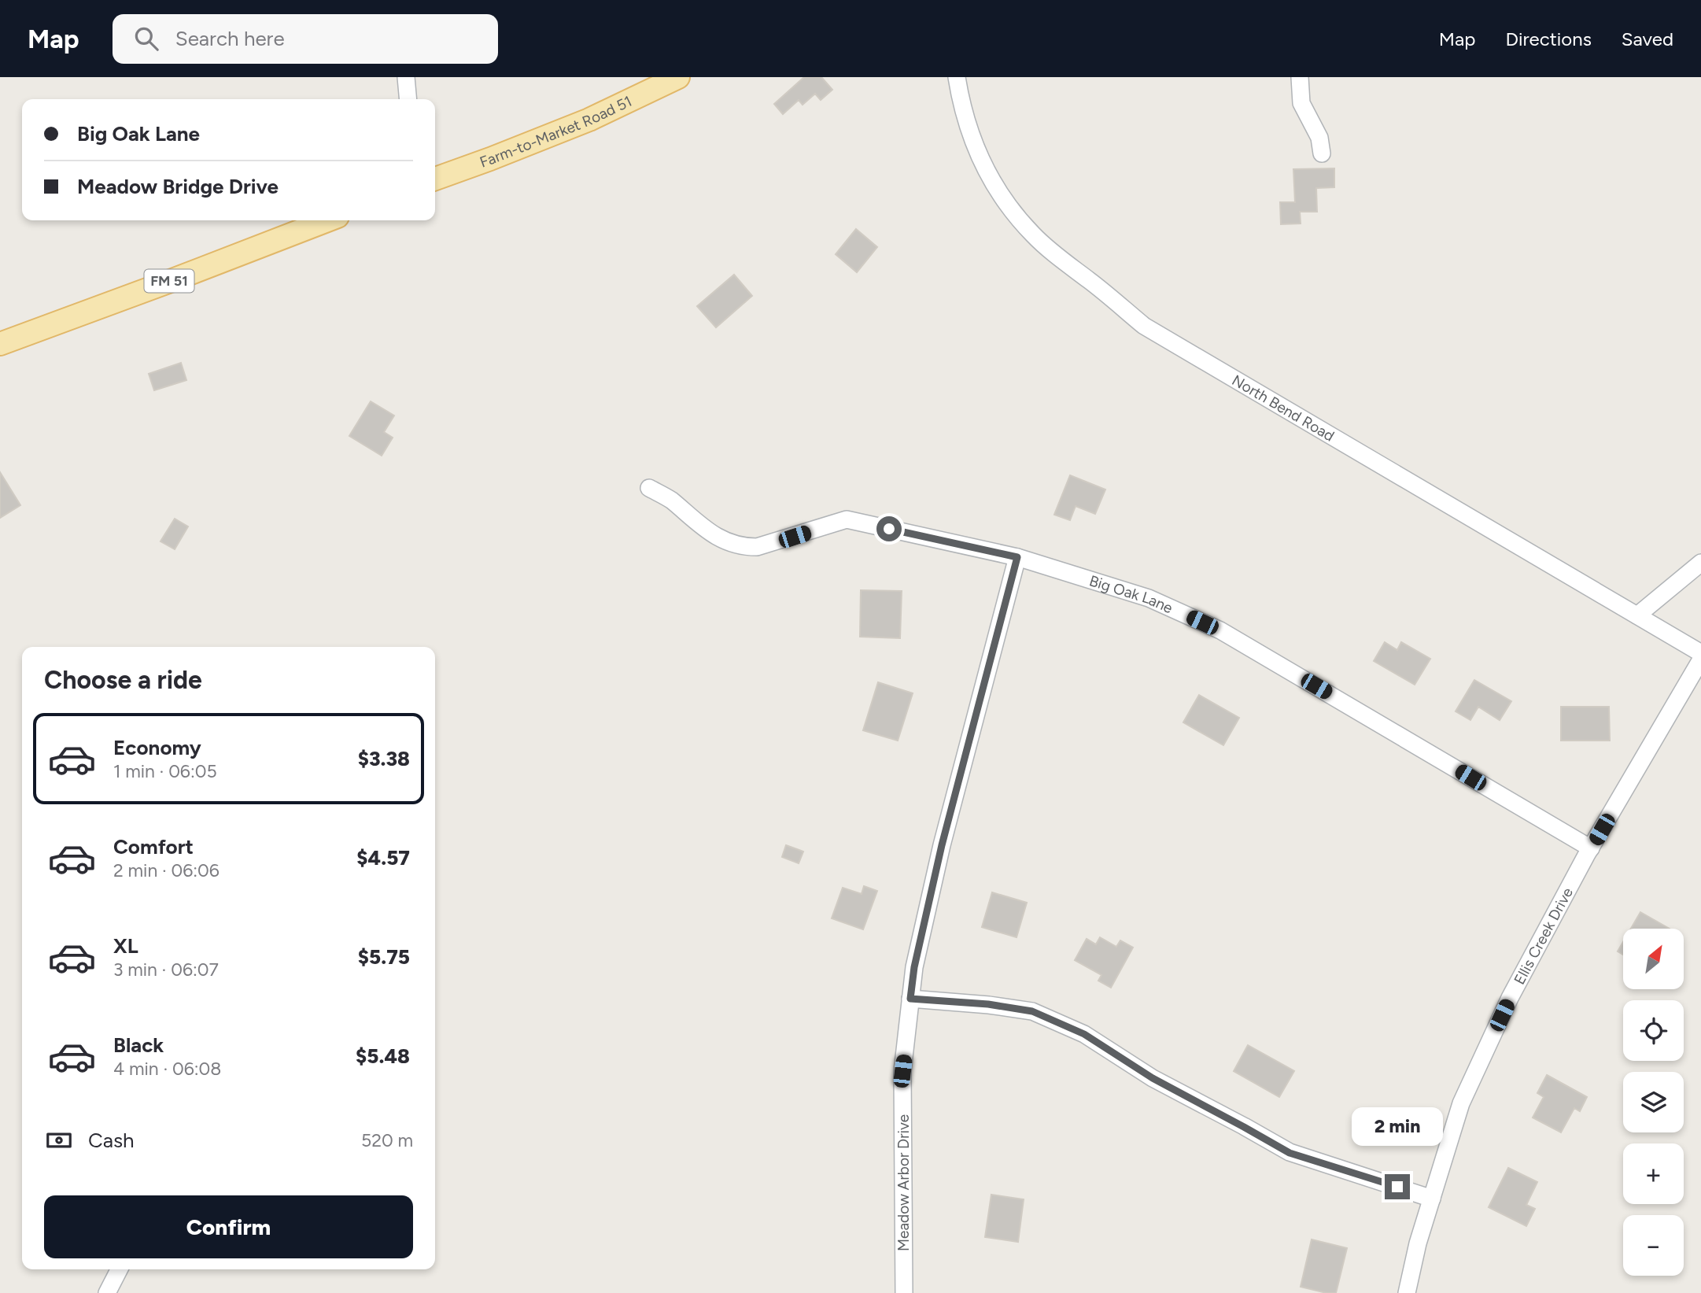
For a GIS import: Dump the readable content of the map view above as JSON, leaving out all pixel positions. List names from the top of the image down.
{
  "streets": {
    "main road": ["Farm-to-Market Road 51", "FM 51"],
    "street": [
      "North Bend Road",
      "Big Oak Lane",
      "Ellis Creek Drive",
      "Meadow Arbor Drive"
    ]
  },
  "crossings": [
    ["Big Oak Lane", "Ellis Creek Drive"],
    ["Big Oak Lane", "Meadow Arbor Drive"]
  ],
  "north": "top right",
  "page": {
    "header": "Map",
    "search": "Search here",
    "nav": ["Map", "Directions", "Saved"],
    "banner": ["Big Oak Lane", "Meadow Bridge Drive"],
    "heading": "Choose a ride",
    "list": [
      {
        "name": "Economy",
        "note": "1 min · 06:05",
        "value": "$3.38"
      },
      {
        "name": "Comfort",
        "note": "2 min · 06:06",
        "value": "$4.57"
      },
      {
        "name": "XL",
        "note": "3 min · 06:07",
        "value": "$5.75"
      },
      {
        "name": "Black",
        "note": "4 min · 06:08",
        "value": "$5.48"
      }
    ],
    "map_buttons": ["+", "−"],
    "bubble": "2 min",
    "pay": ["Cash", "520 m"],
    "buttons": "Confirm"
  }
}
